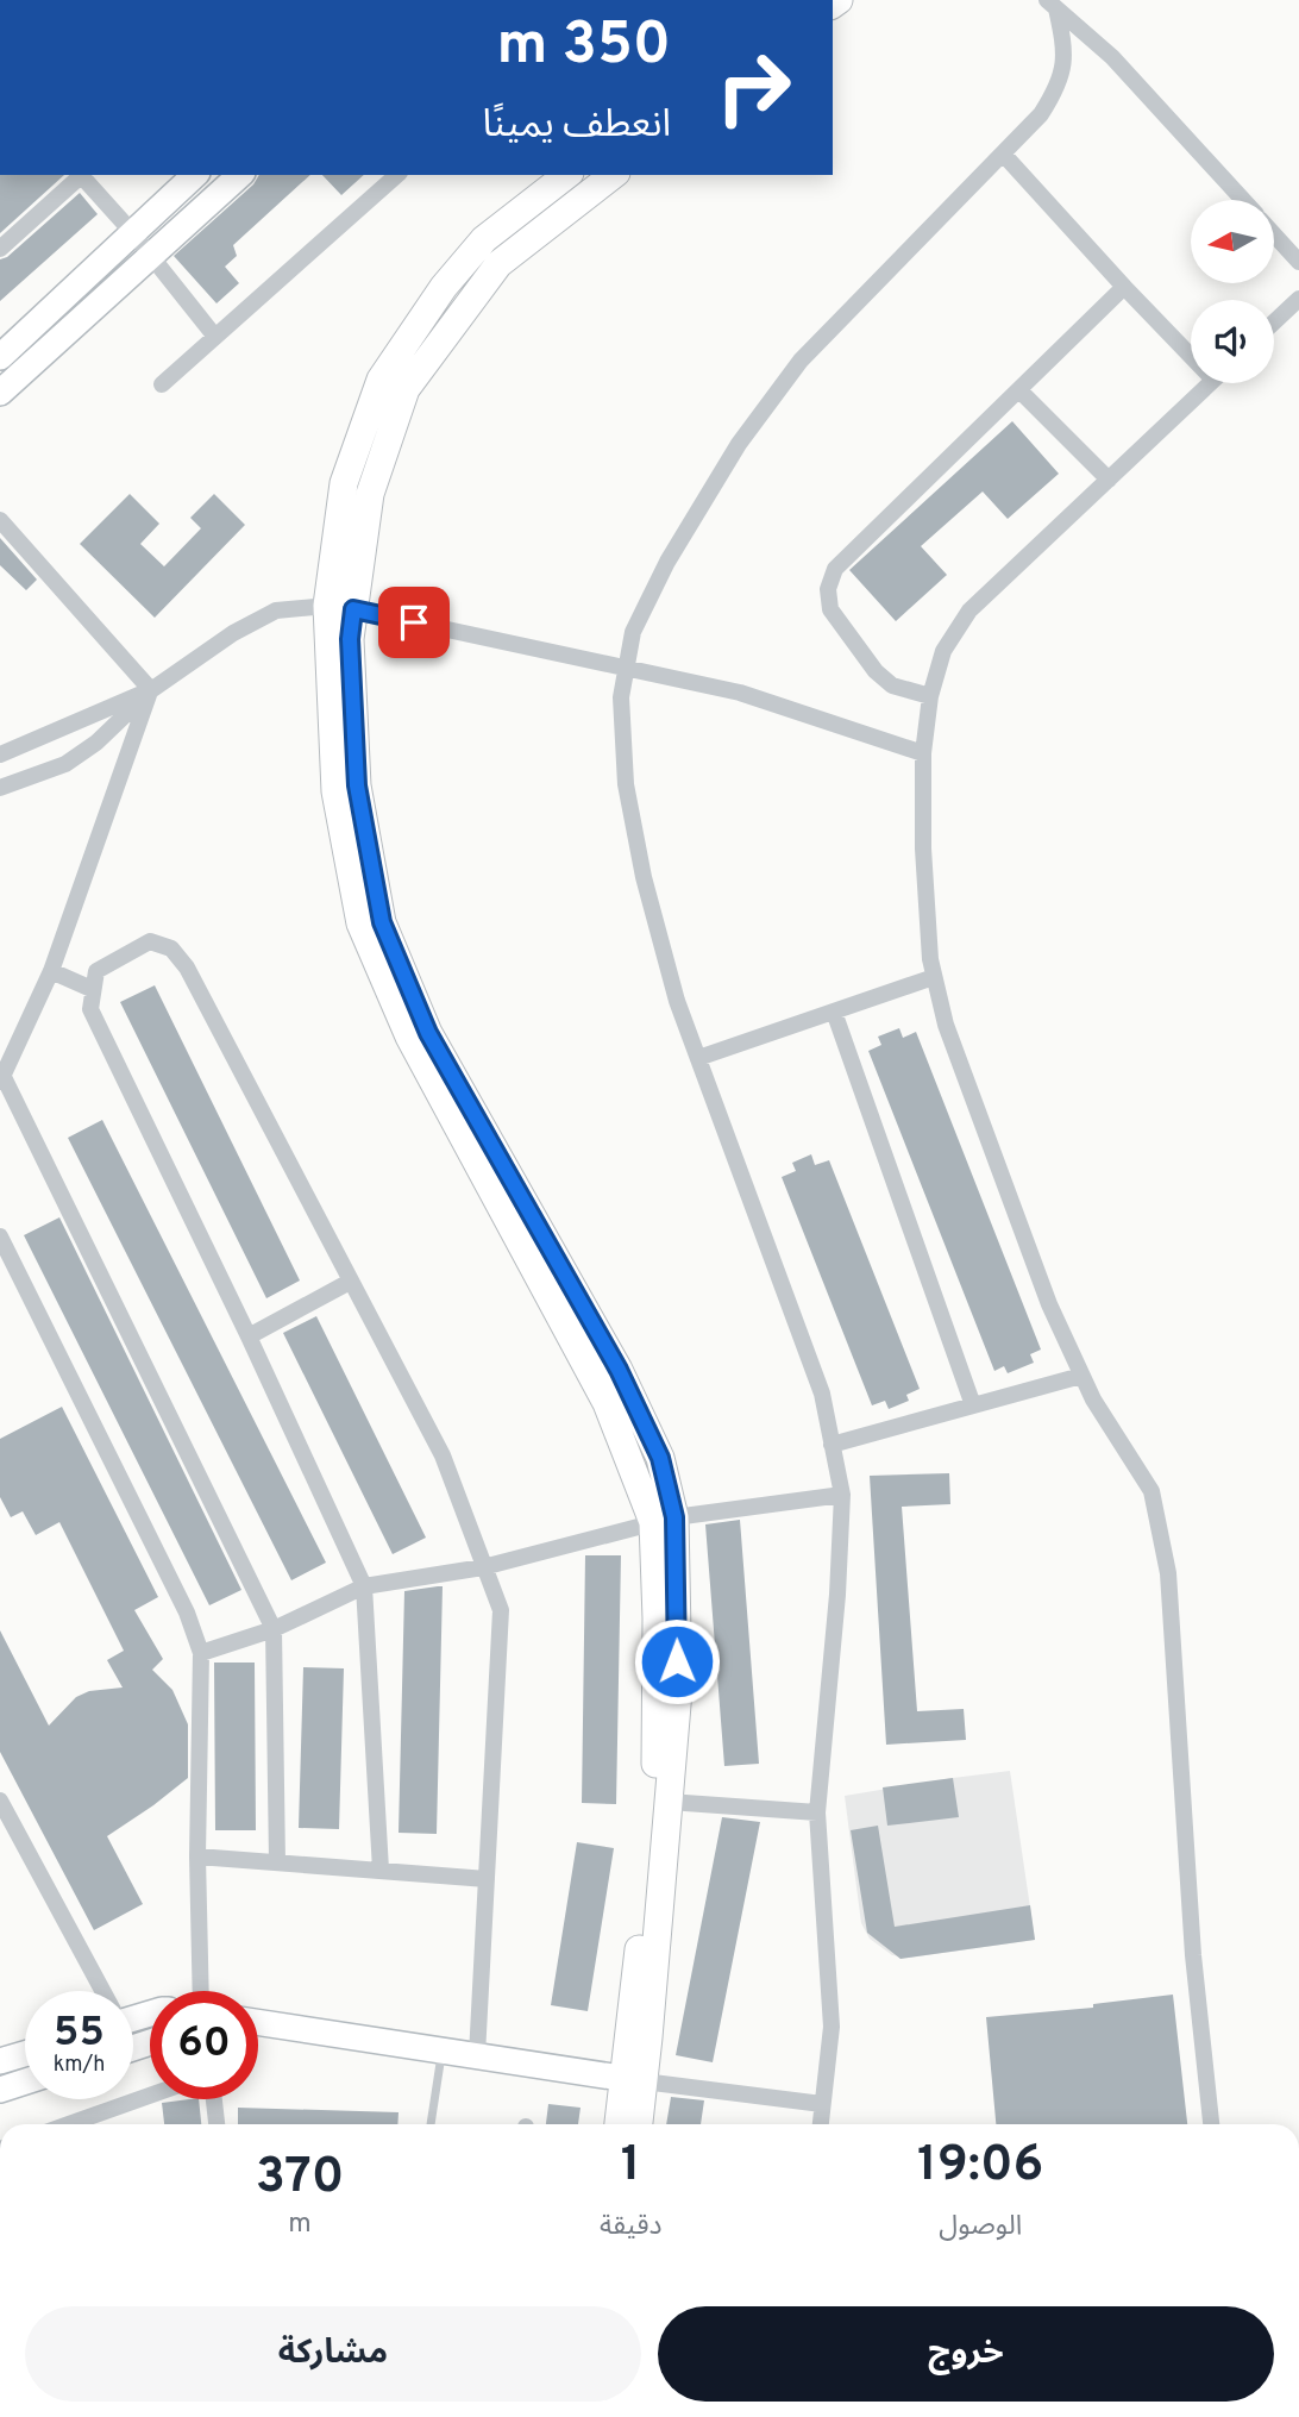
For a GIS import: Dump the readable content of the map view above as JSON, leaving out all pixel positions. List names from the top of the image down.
{
  "north": "left",
  "page": {
    "turn": ["350 m", "انعطف يمينًا"],
    "speed": "55 km/h",
    "limit": "60",
    "eta": [
      "19:06",
      "الوصول",
      "1",
      "دقيقة",
      "370",
      "m"
    ],
    "buttons": ["خروج", "مشاركة"]
  }
}
